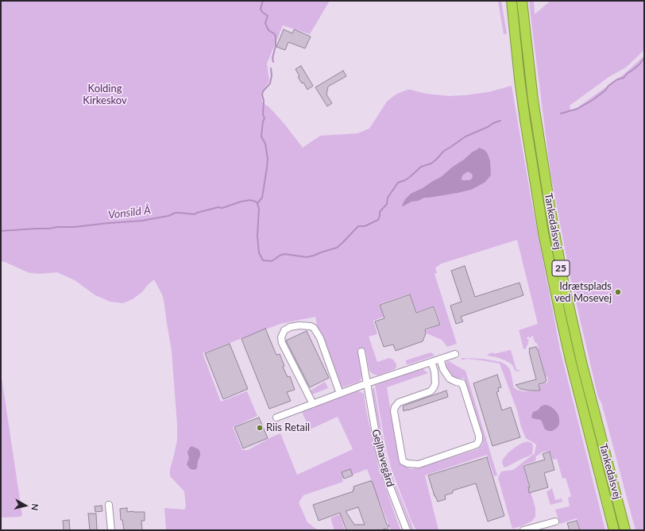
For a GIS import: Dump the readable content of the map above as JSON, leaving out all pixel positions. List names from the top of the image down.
{
  "streets": {
    "highway": ["Tankedalsvej", "25"],
    "street": ["Gejlhavegård"]
  },
  "water": ["Vonsild Å"],
  "parks": ["Kolding Kirkeskov"],
  "places": ["Idrætsplads ved Mosevej", "Riis Retail"],
  "north": "right"
}
